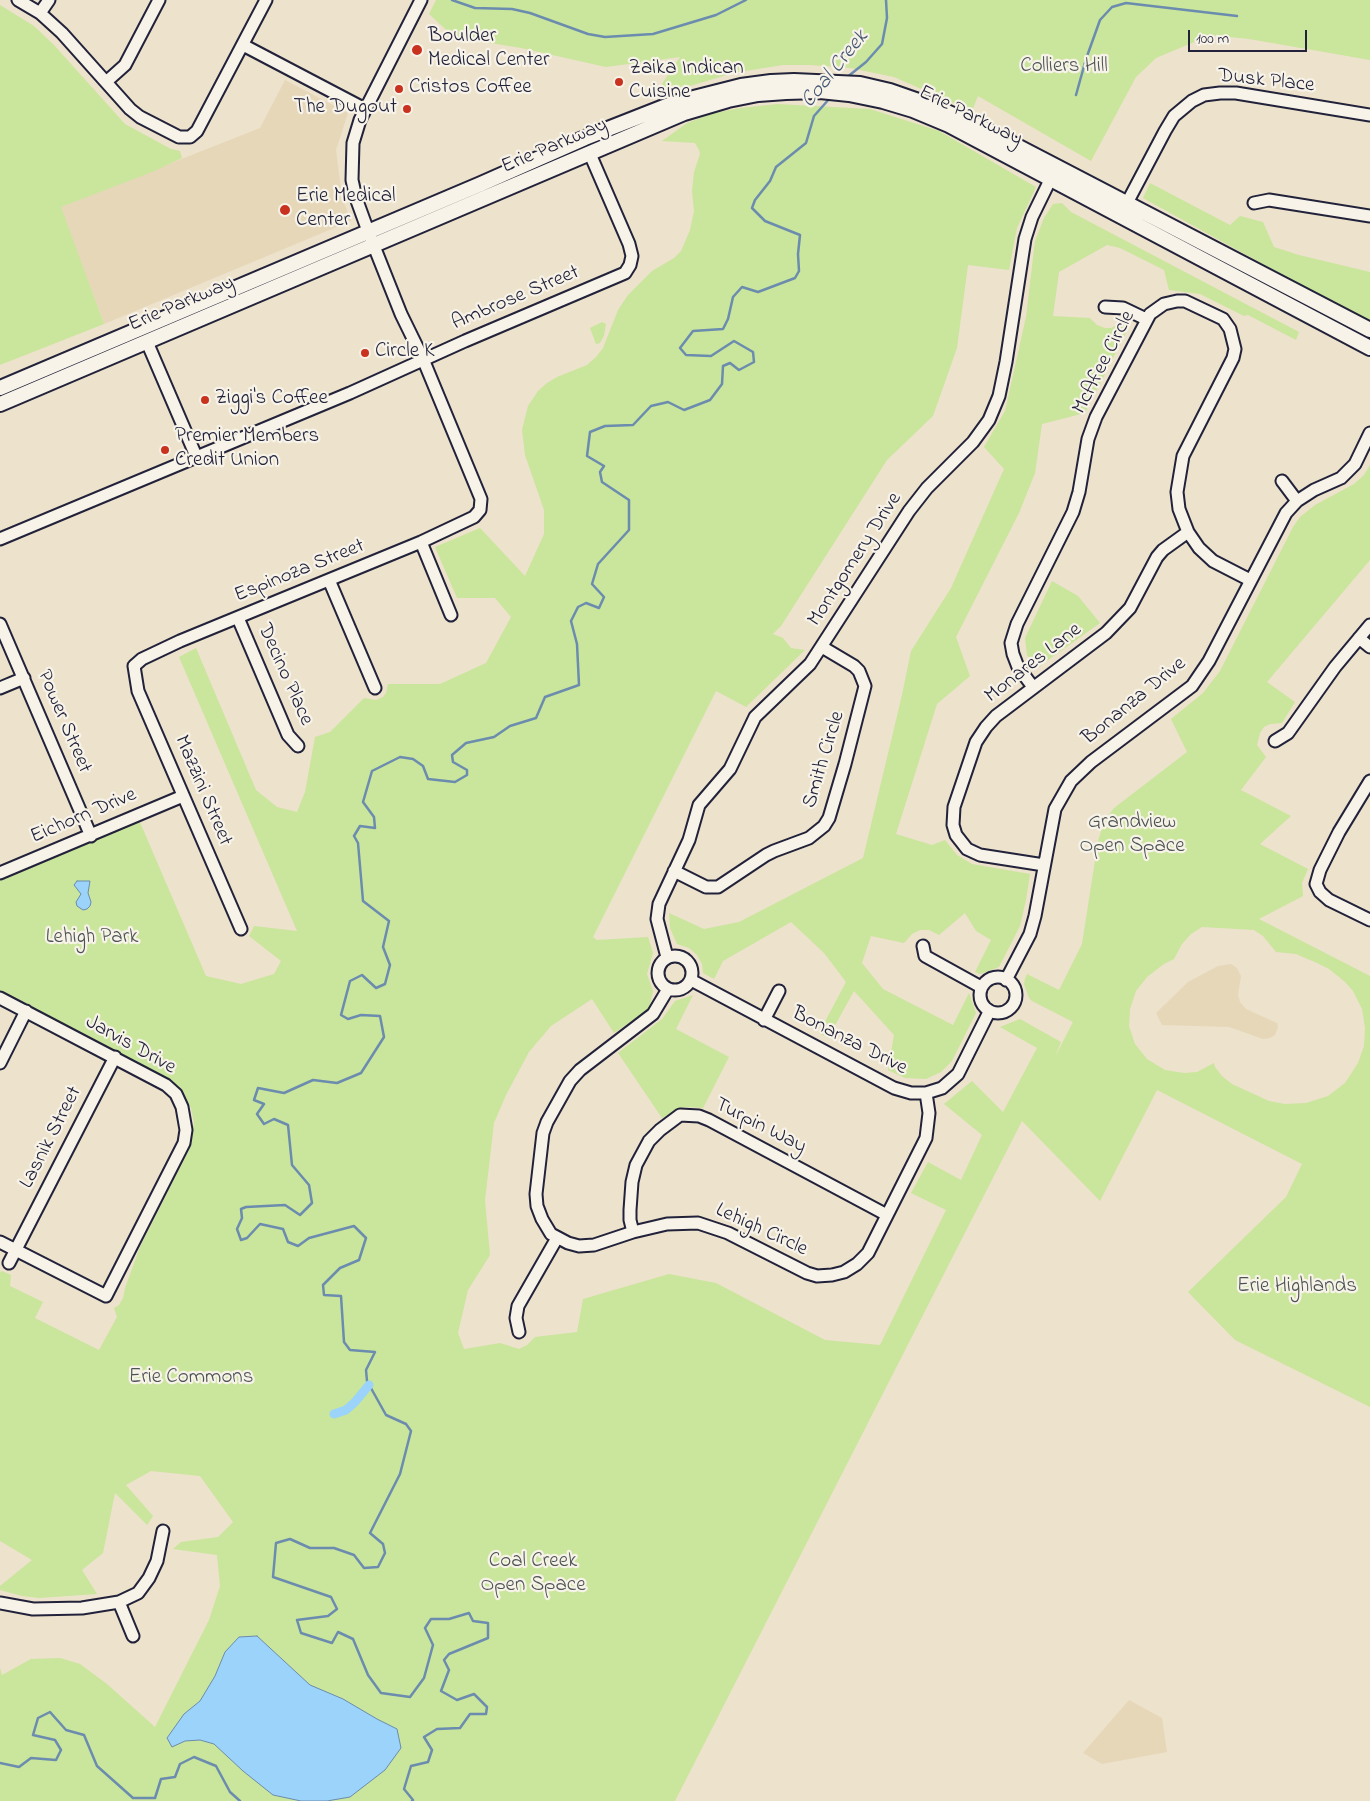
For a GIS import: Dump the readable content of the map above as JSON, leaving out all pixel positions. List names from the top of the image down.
{
  "streets": {
    "main road": ["Erie Parkway"],
    "street": [
      "Dusk Place",
      "Ambrose Street",
      "McAfee Circle",
      "Montgomery Drive",
      "Espinoza Street",
      "Monares Lane",
      "Decino Place",
      "Bonanza Drive",
      "Power Street",
      "Smith Circle",
      "Mazzini Street",
      "Eichorn Drive",
      "Jarvis Drive",
      "Turpin Way",
      "Lasnik Street",
      "Lehigh Circle"
    ]
  },
  "crossings": [
    ["Dusk Place", "Erie Parkway"],
    ["Erie Parkway", "Ambrose Street"],
    ["Erie Parkway", "Montgomery Drive"],
    ["Ambrose Street", "Espinoza Street"],
    ["McAfee Circle", "Monares Lane"],
    ["Montgomery Drive", "Smith Circle"],
    ["Espinoza Street", "Decino Place"],
    ["Espinoza Street", "Mazzini Street"],
    ["Monares Lane", "Bonanza Drive"],
    ["Bonanza Drive", "Lehigh Circle"],
    ["Power Street", "Eichorn Drive"],
    ["Mazzini Street", "Eichorn Drive"],
    ["Jarvis Drive", "Lasnik Street"],
    ["Turpin Way", "Lehigh Circle"]
  ],
  "water": ["Coal Creek"],
  "parks": [
    "Colliers Hill",
    "Grandview Open Space",
    "Lehigh Park",
    "Erie Highlands",
    "Erie Commons",
    "Coal Creek Open Space"
  ],
  "places": [
    "Boulder Medical Center",
    "Zaika Indican Cuisine",
    "Cristos Coffee",
    "The Dugout",
    "Erie Medical Center",
    "Circle K",
    "Ziggi's Coffee",
    "Premier Members Credit Union"
  ],
  "scale_bar": "100 m"
}
